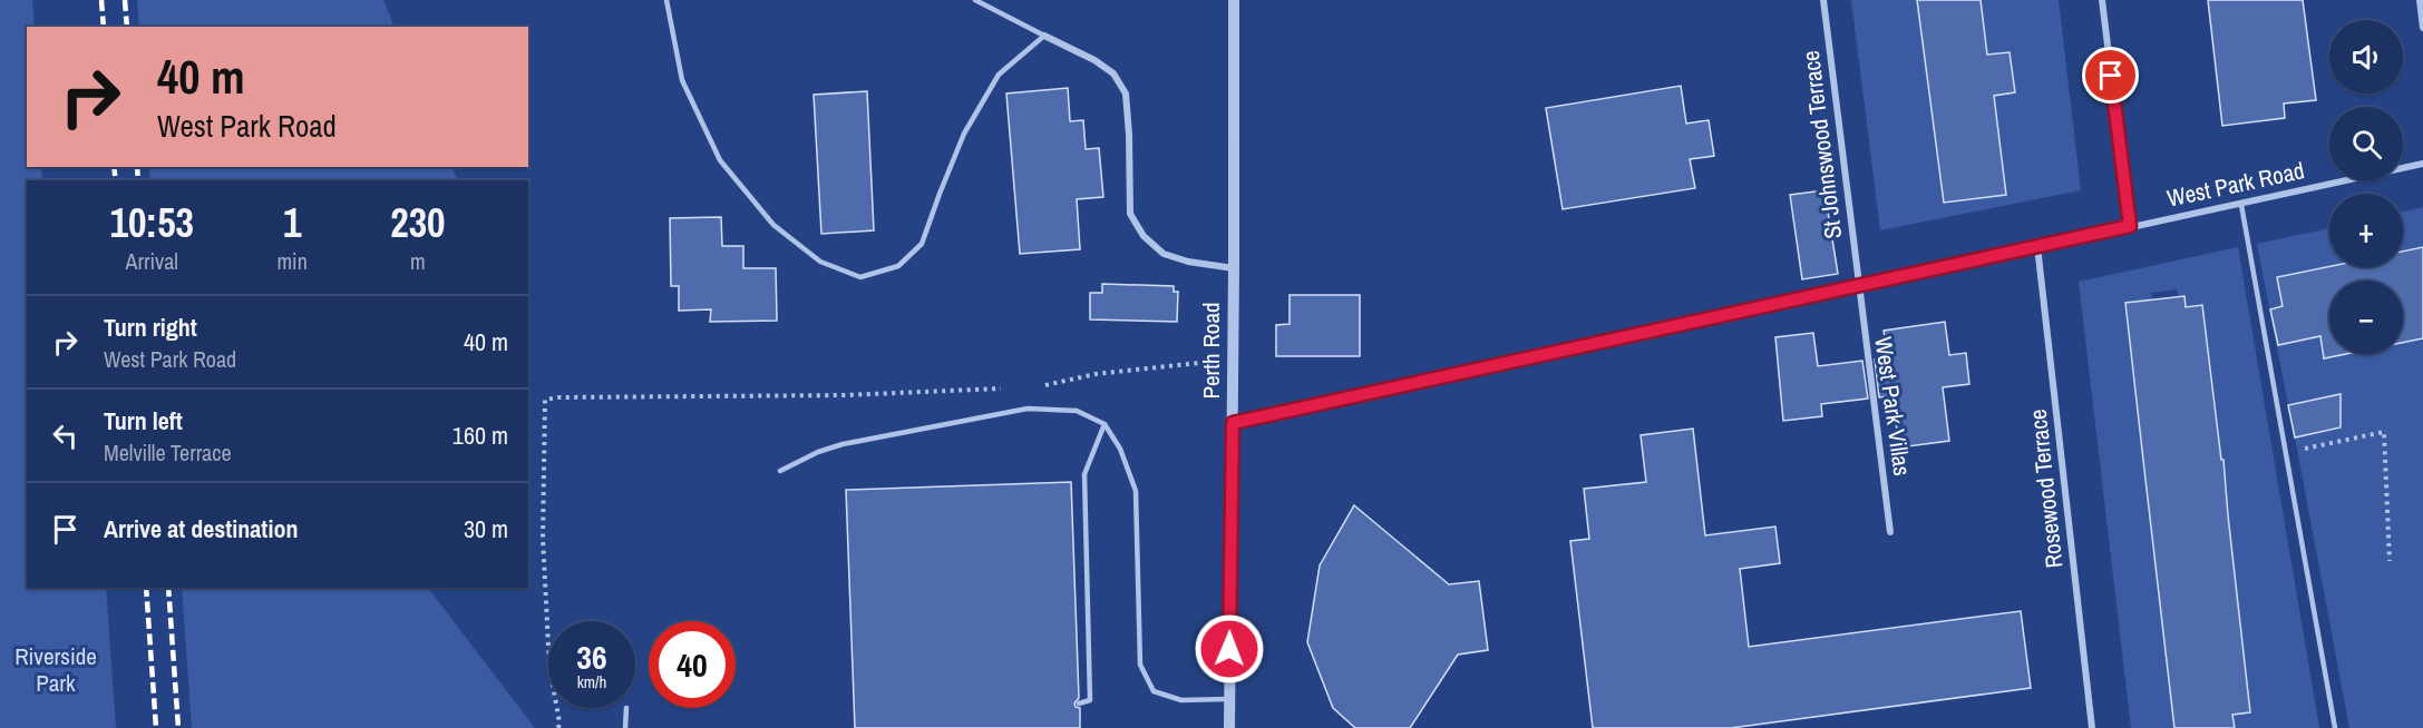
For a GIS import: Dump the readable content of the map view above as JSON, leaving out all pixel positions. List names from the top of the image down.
{
  "streets": {
    "street": [
      "St Johnswood Terrace",
      "West Park Road",
      "Perth Road",
      "West Park Villas",
      "Rosewood Terrace"
    ]
  },
  "crossings": [
    ["St Johnswood Terrace", "West Park Road"],
    ["St Johnswood Terrace", "West Park Villas"],
    ["West Park Road", "Perth Road"],
    ["West Park Road", "West Park Villas"],
    ["West Park Road", "Rosewood Terrace"]
  ],
  "parks": ["Riverside Park"],
  "page": {
    "map_buttons": ["+", "−"],
    "turn": ["40 m", "West Park Road"],
    "eta": [
      "10:53",
      "Arrival",
      "1",
      "min",
      "230",
      "m"
    ],
    "list": [
      {
        "name": "Turn right",
        "note": "West Park Road",
        "value": "40 m"
      },
      {
        "name": "Turn left",
        "note": "Melville Terrace",
        "value": "160 m"
      },
      {
        "name": "Arrive at destination",
        "value": "30 m"
      }
    ],
    "speed": "36 km/h",
    "limit": "40"
  }
}
